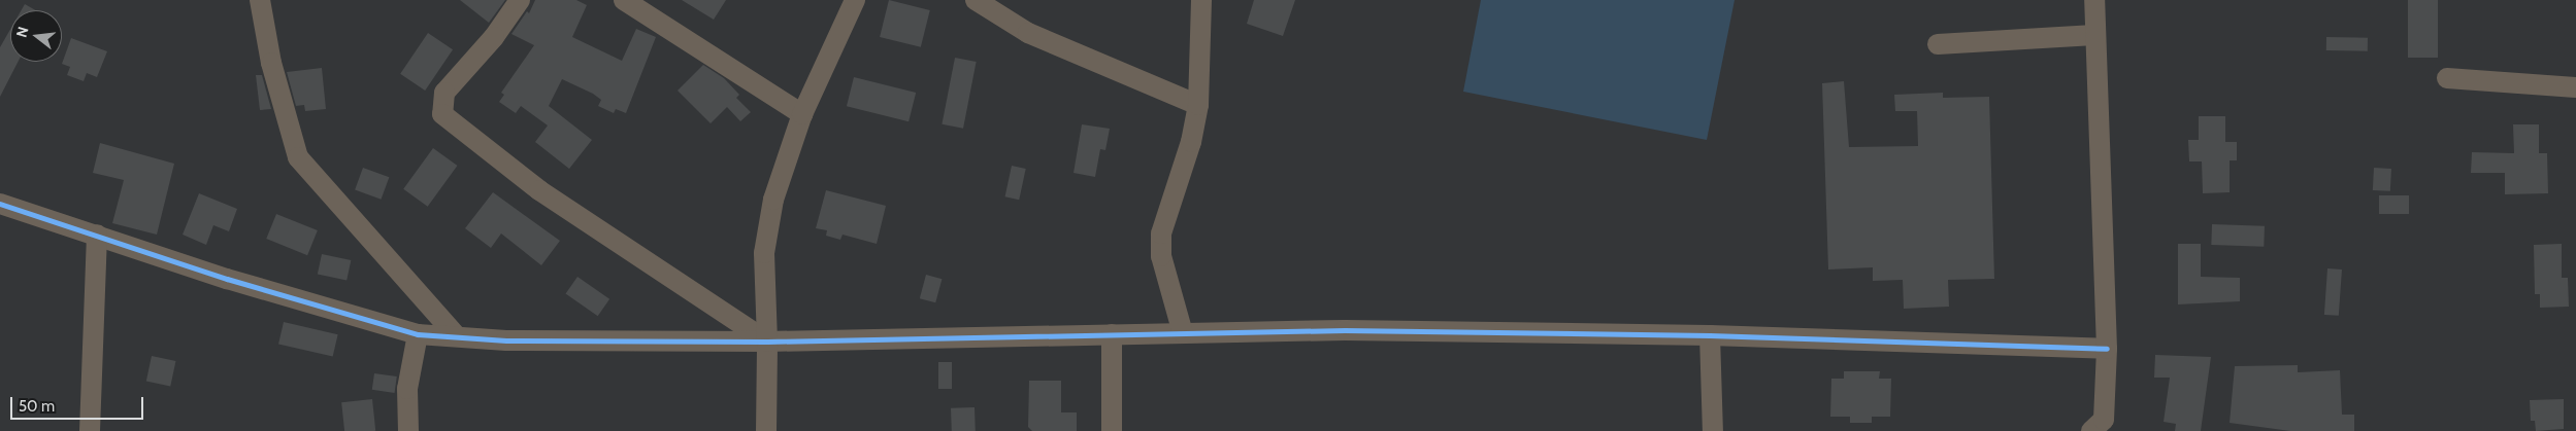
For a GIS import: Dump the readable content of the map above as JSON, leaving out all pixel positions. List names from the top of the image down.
{
  "scale_bar": "50 m",
  "north": "left"
}
